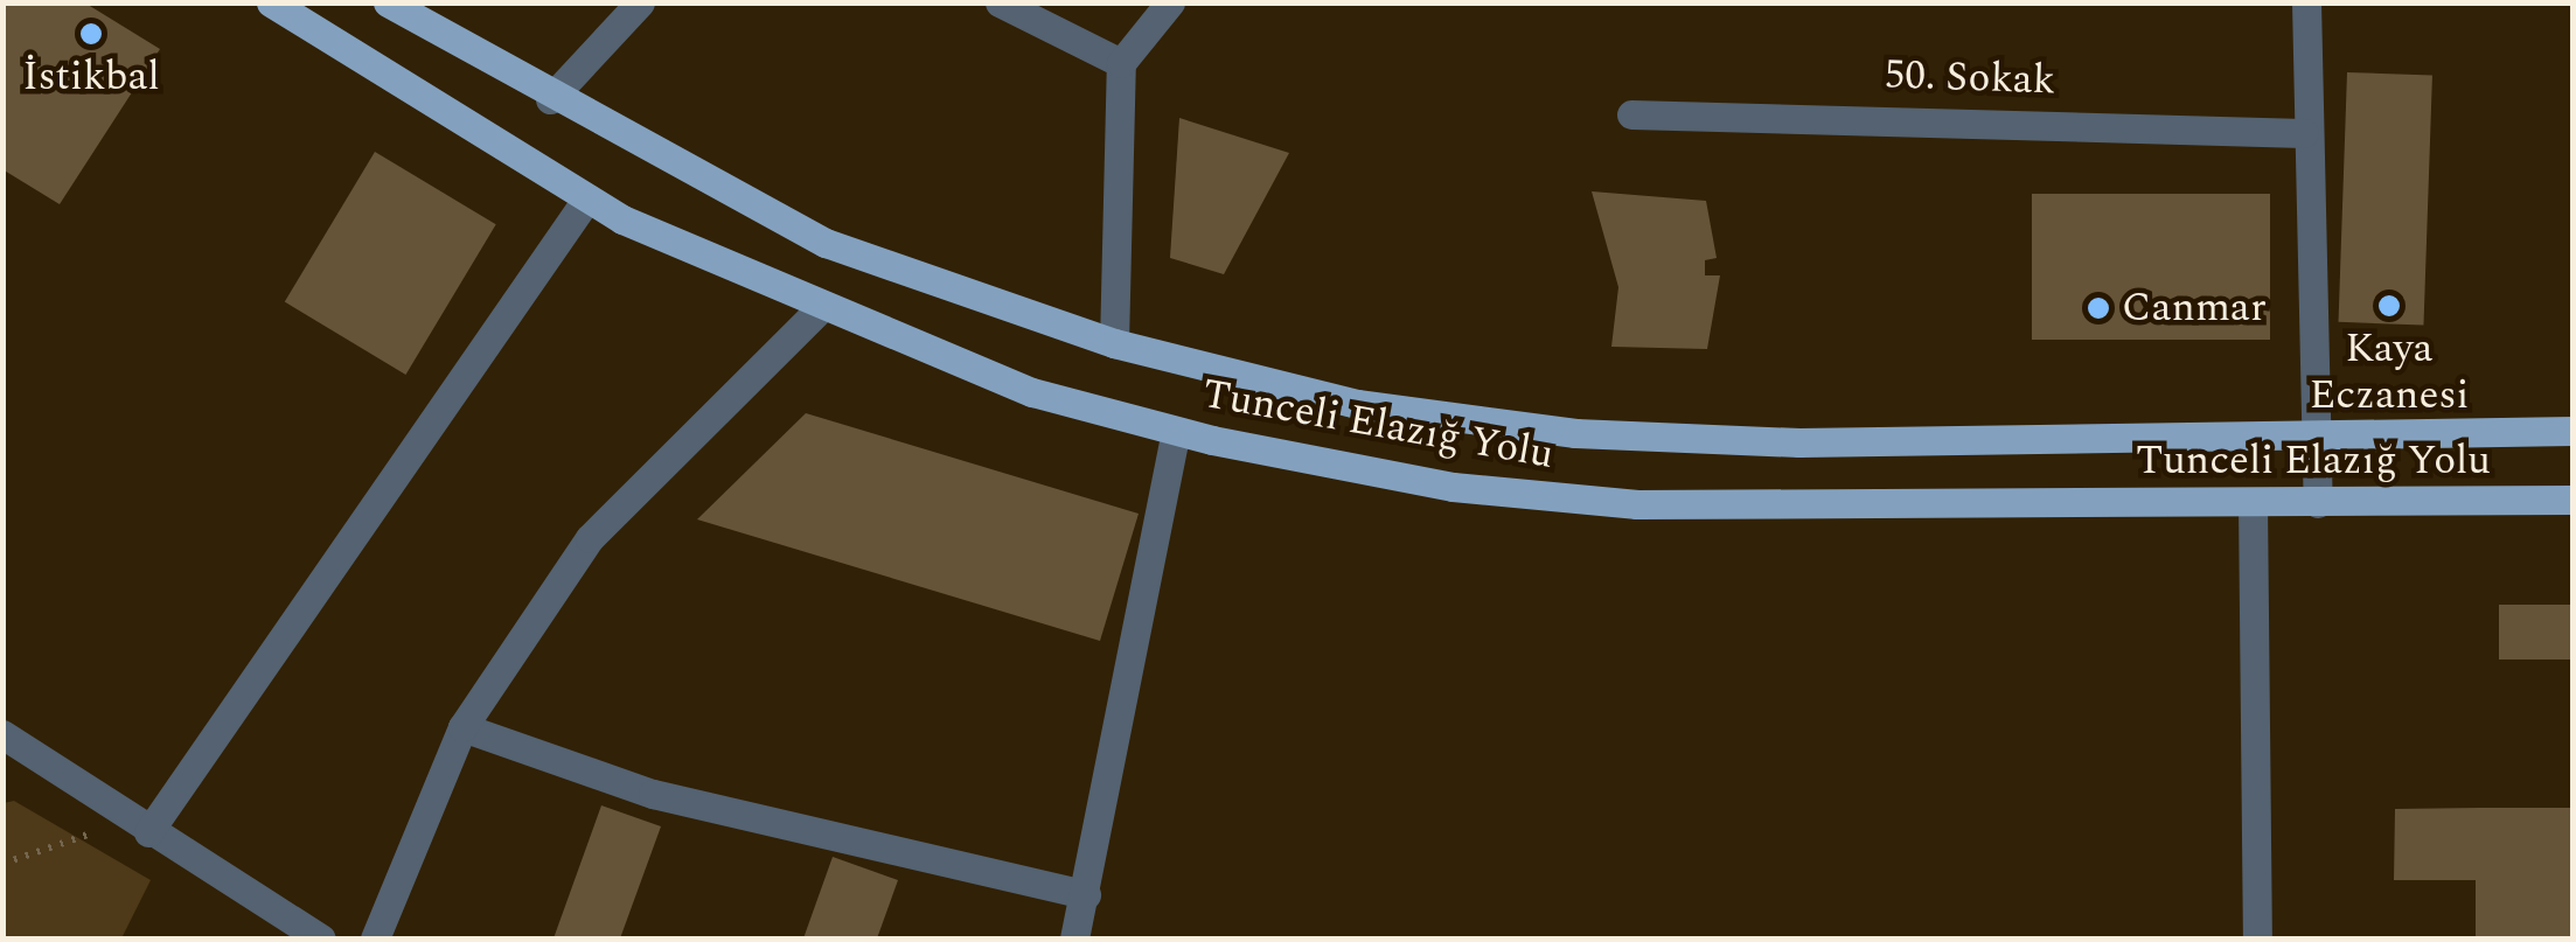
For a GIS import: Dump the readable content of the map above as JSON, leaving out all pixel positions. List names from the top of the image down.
{
  "streets": {
    "main road": ["Tunceli Elazığ Yolu"],
    "street": ["50. Sokak"]
  },
  "places": ["İstikbal", "Kaya Eczanesi", "Canmar"]
}
